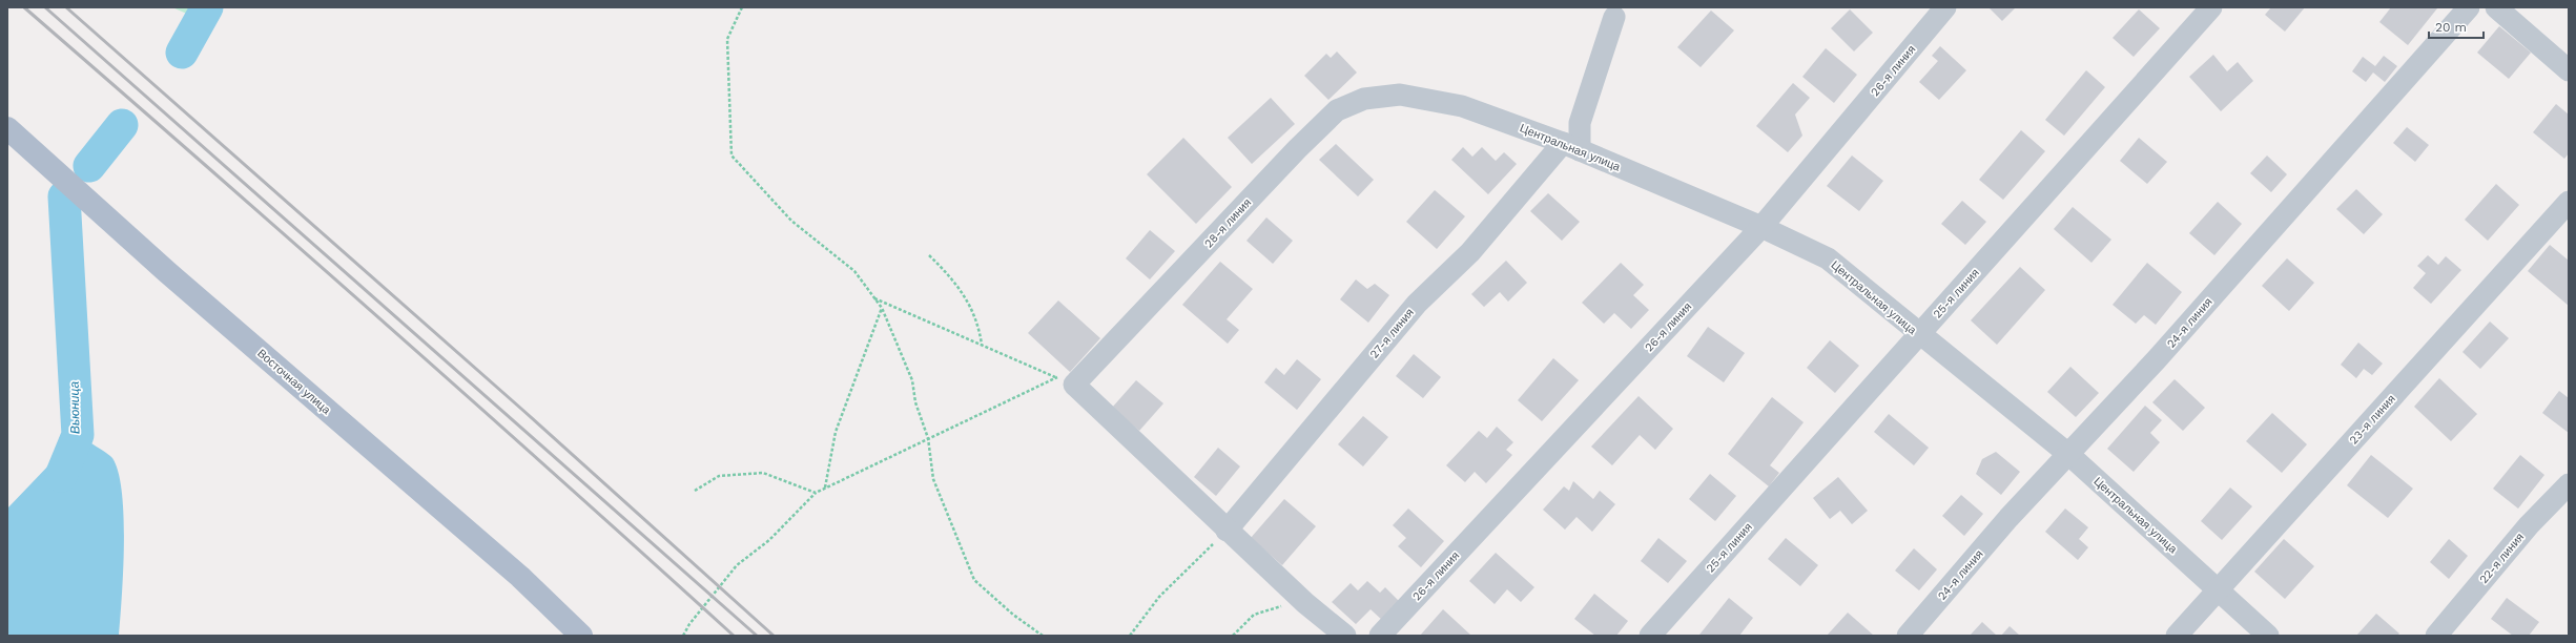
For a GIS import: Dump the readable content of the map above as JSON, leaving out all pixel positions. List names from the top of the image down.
{
  "streets": {
    "main road": ["Восточная улица"],
    "street": [
      "26-я линия",
      "Центральная улица",
      "28-я линия",
      "25-я линия",
      "24-я линия",
      "27-я линия",
      "23-я линия",
      "22-я линия"
    ]
  },
  "crossings": [
    ["26-я линия", "Центральная улица"],
    ["Центральная улица", "28-я линия"],
    ["Центральная улица", "25-я линия"],
    ["Центральная улица", "24-я линия"],
    ["Центральная улица", "27-я линия"],
    ["Центральная улица", "23-я линия"]
  ],
  "water": ["Вьюница"],
  "scale_bar": "20 m"
}
